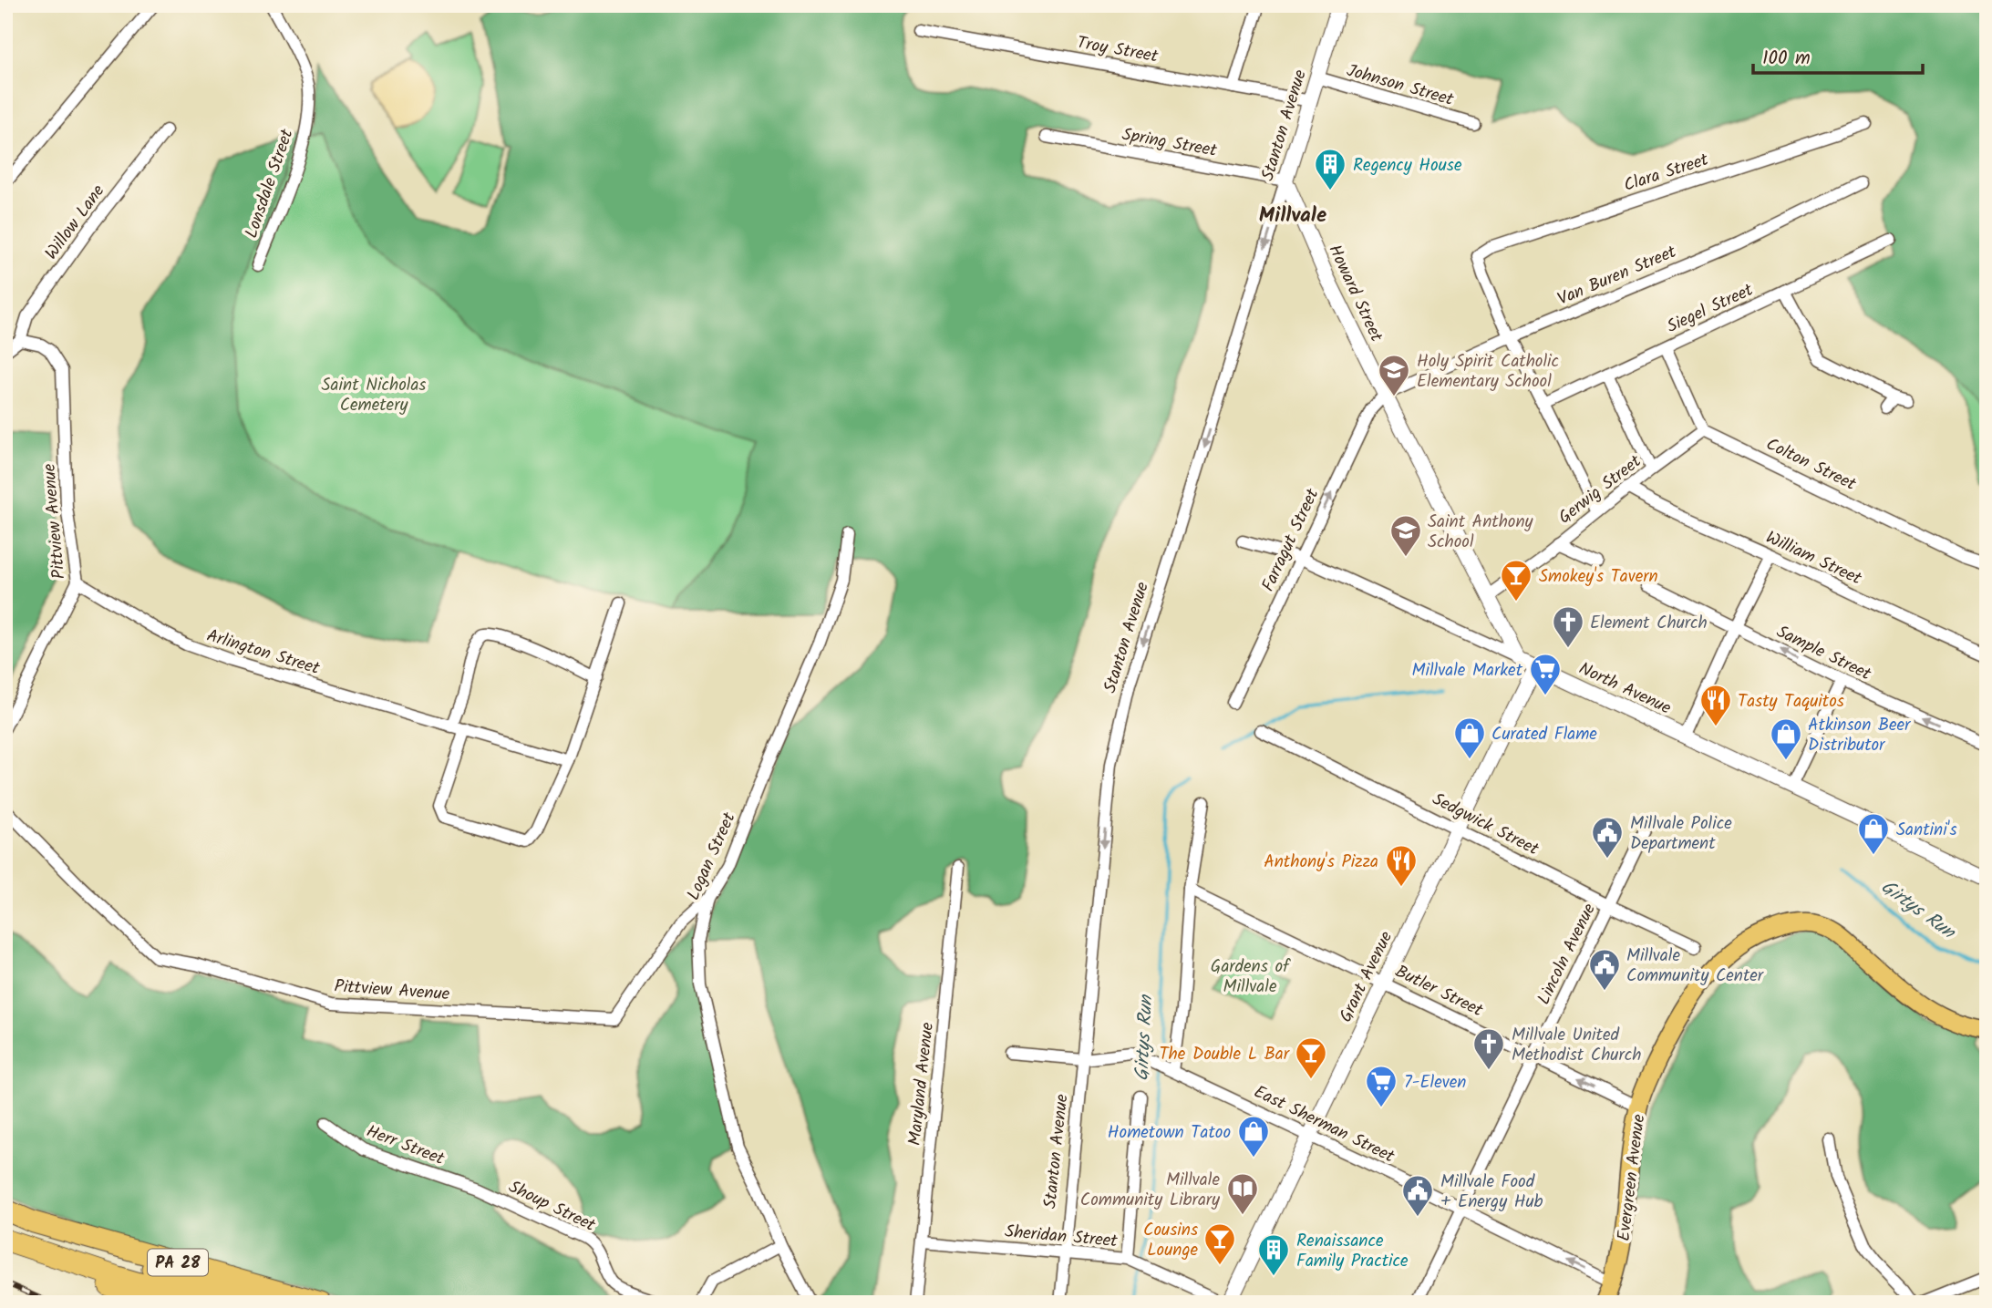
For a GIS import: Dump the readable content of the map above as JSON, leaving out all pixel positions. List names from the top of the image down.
{
  "streets": {
    "highway": ["PA 28"],
    "main road": ["Evergreen Avenue"],
    "street": [
      "Troy Street",
      "Johnson Street",
      "Stanton Avenue",
      "Spring Street",
      "Clara Street",
      "Lonsdale Street",
      "Willow Lane",
      "Van Buren Street",
      "Howard Street",
      "Siegel Street",
      "Colton Street",
      "Gerwig Street",
      "Pittview Avenue",
      "Farragut Street",
      "William Street",
      "Arlington Street",
      "Sample Street",
      "North Avenue",
      "Sedgwick Street",
      "Logan Street",
      "Lincoln Avenue",
      "Grant Avenue",
      "Butler Street",
      "Maryland Avenue",
      "East Sherman Street",
      "Herr Street",
      "Shoup Street",
      "Sheridan Street"
    ]
  },
  "crossings": [
    ["Troy Street", "Stanton Avenue"],
    ["Johnson Street", "Stanton Avenue"],
    ["Stanton Avenue", "Spring Street"],
    ["Stanton Avenue", "Howard Street"],
    ["Stanton Avenue", "East Sherman Street"],
    ["Stanton Avenue", "Sheridan Street"],
    ["Spring Street", "Howard Street"],
    ["Clara Street", "Van Buren Street"],
    ["Willow Lane", "Pittview Avenue"],
    ["Van Buren Street", "Howard Street"],
    ["Van Buren Street", "Farragut Street"],
    ["Howard Street", "Gerwig Street"],
    ["Howard Street", "Farragut Street"],
    ["Howard Street", "North Avenue"],
    ["Colton Street", "Gerwig Street"],
    ["Gerwig Street", "William Street"],
    ["Pittview Avenue", "Arlington Street"],
    ["Pittview Avenue", "Logan Street"],
    ["Farragut Street", "North Avenue"],
    ["North Avenue", "Grant Avenue"],
    ["Sedgwick Street", "Lincoln Avenue"],
    ["Sedgwick Street", "Grant Avenue"],
    ["Lincoln Avenue", "Butler Street"],
    ["Lincoln Avenue", "East Sherman Street"],
    ["Grant Avenue", "Butler Street"],
    ["Grant Avenue", "East Sherman Street"],
    ["Grant Avenue", "Sheridan Street"],
    ["Butler Street", "Evergreen Avenue"],
    ["Maryland Avenue", "Sheridan Street"],
    ["East Sherman Street", "Evergreen Avenue"],
    ["Herr Street", "Shoup Street"]
  ],
  "one_way": ["Stanton Avenue", "Farragut Street", "Sample Street"],
  "districts": ["Millvale"],
  "water": ["Girtys Run"],
  "parks": ["Saint Nicholas Cemetery", "Gardens of Millvale"],
  "places": {
    "building": ["Regency House", "Renaissance Family Practice"],
    "school or university": ["Holy Spirit Catholic Elementary School", "Saint Anthony School"],
    "bar": ["Smokey's Tavern", "The Double L Bar", "Cousins Lounge"],
    "church": ["Element Church", "Millvale United Methodist Church"],
    "supermarket": ["Millvale Market", "7-Eleven"],
    "restaurant": ["Tasty Taquitos", "Anthony's Pizza"],
    "shop": [
      "Curated Flame",
      "Atkinson Beer Distributor",
      "Santini's",
      "Hometown Tatoo"
    ],
    "public building": ["Millvale Police Department", "Millvale Community Center", "Millvale Food + Energy Hub"],
    "library": ["Millvale Community Library"]
  },
  "scale_bar": "100 m"
}
